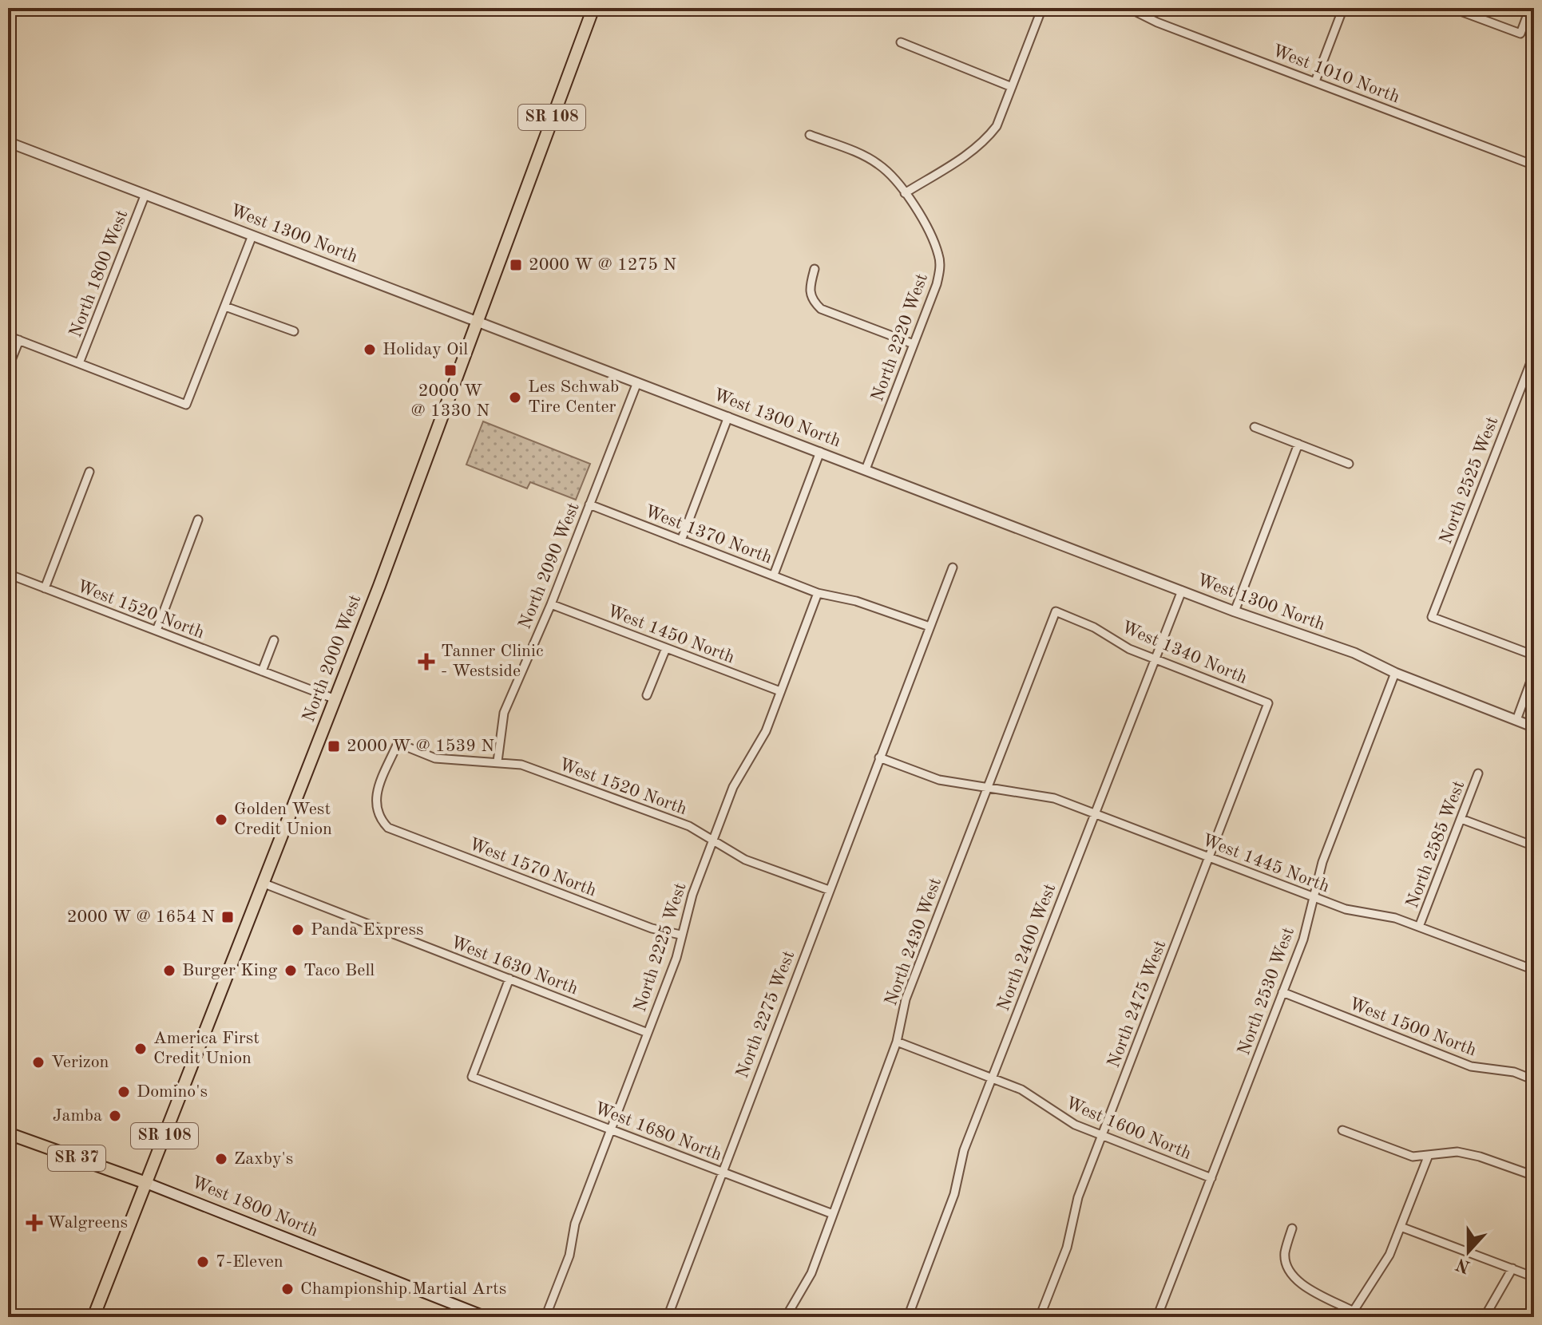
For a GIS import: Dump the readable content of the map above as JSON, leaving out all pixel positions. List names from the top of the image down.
{
  "streets": {
    "main road": [
      "SR 108",
      "North 2000 West",
      "SR 37",
      "West 1800 North"
    ],
    "street": [
      "West 1010 North",
      "West 1300 North",
      "North 1800 West",
      "North 2220 West",
      "North 2525 West",
      "West 1370 North",
      "North 2090 West",
      "West 1520 North",
      "West 1450 North",
      "West 1340 North",
      "North 2585 West",
      "West 1445 North",
      "West 1570 North",
      "North 2430 West",
      "North 2225 West",
      "North 2400 West",
      "West 1630 North",
      "North 2530 West",
      "North 2475 West",
      "North 2275 West",
      "West 1500 North",
      "West 1600 North",
      "West 1680 North"
    ]
  },
  "crossings": [
    ["West 1300 North", "North 1800 West"],
    ["West 1300 North", "North 2220 West"],
    ["West 1300 North", "North 2090 West"],
    ["West 1300 North", "North 2000 West"],
    ["West 1300 North", "North 2400 West"],
    ["West 1300 North", "North 2530 West"],
    ["West 1370 North", "North 2090 West"],
    ["West 1370 North", "North 2225 West"],
    ["West 1370 North", "North 2275 West"],
    ["North 2090 West", "West 1520 North"],
    ["North 2090 West", "West 1450 North"],
    ["West 1520 North", "North 2000 West"],
    ["West 1520 North", "West 1570 North"],
    ["West 1520 North", "North 2225 West"],
    ["West 1520 North", "North 2275 West"],
    ["West 1450 North", "North 2225 West"],
    ["West 1340 North", "North 2430 West"],
    ["West 1340 North", "North 2400 West"],
    ["West 1340 North", "North 2475 West"],
    ["North 2000 West", "West 1630 North"],
    ["North 2000 West", "West 1800 North"],
    ["North 2585 West", "West 1445 North"],
    ["West 1445 North", "North 2430 West"],
    ["West 1445 North", "North 2400 West"],
    ["West 1445 North", "North 2530 West"],
    ["West 1445 North", "North 2475 West"],
    ["West 1570 North", "North 2225 West"],
    ["North 2430 West", "West 1600 North"],
    ["North 2430 West", "West 1680 North"],
    ["North 2225 West", "West 1630 North"],
    ["North 2225 West", "West 1680 North"],
    ["North 2400 West", "West 1600 North"],
    ["West 1630 North", "West 1680 North"],
    ["North 2530 West", "West 1500 North"],
    ["North 2530 West", "West 1600 North"],
    ["North 2475 West", "West 1600 North"],
    ["North 2275 West", "West 1680 North"]
  ],
  "places": {
    "transit": [
      "2000 W @ 1275 N",
      "2000 W @ 1330 N",
      "2000 W @ 1539 N",
      "2000 W @ 1654 N"
    ],
    "other": [
      "Holiday Oil",
      "Les Schwab Tire Center",
      "Golden West Credit Union",
      "Panda Express",
      "Burger King",
      "Taco Bell",
      "America First Credit Union",
      "Verizon",
      "Domino's",
      "Jamba",
      "Zaxby's",
      "7-Eleven",
      "Championship Martial Arts"
    ],
    "health": ["Tanner Clinic - Westside", "Walgreens"]
  },
  "north": "bottom"
}
